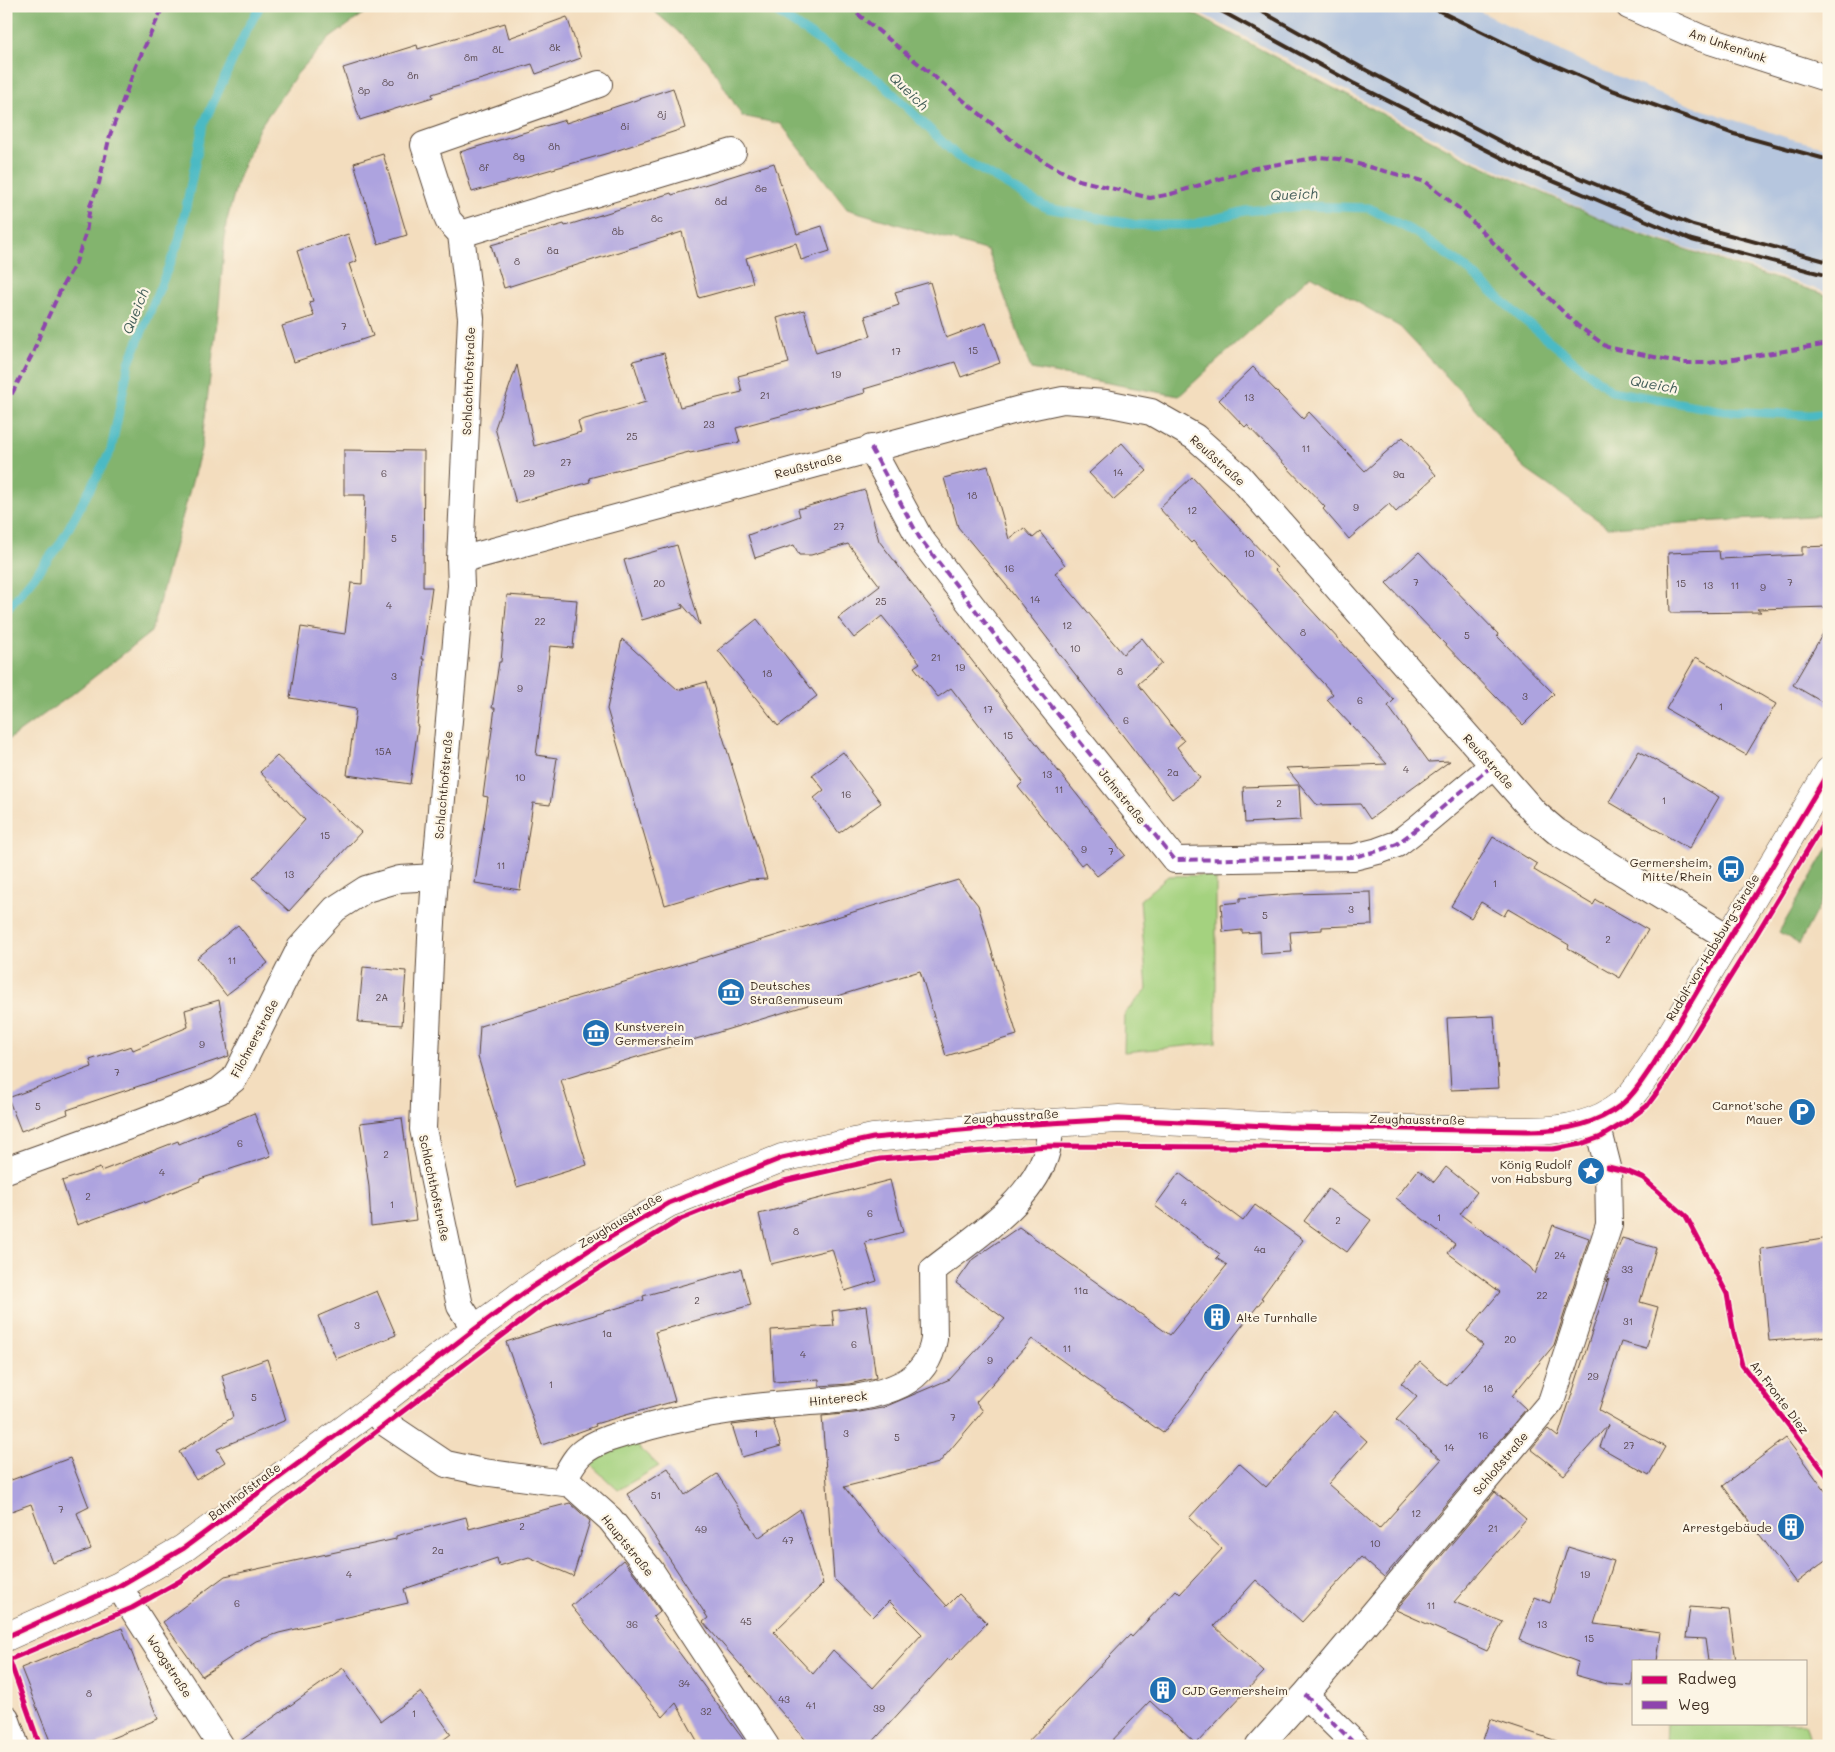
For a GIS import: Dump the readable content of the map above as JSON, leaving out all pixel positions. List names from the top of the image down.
{
  "streets": {
    "street": [
      "Am Unkenfunk",
      "Schlachthofstraße",
      "Reußstraße",
      "Jahnstraße",
      "Rudolf-von-Habsburg-Straße",
      "Filchnerstraße",
      "Zeughausstraße",
      "Hintereck",
      "Schloßstraße",
      "Bahnhofstraße",
      "Hauptstraße",
      "Woogstraße"
    ],
    "cycle path": ["An Fronte Diez"]
  },
  "crossings": [
    ["Schlachthofstraße", "Reußstraße"],
    ["Schlachthofstraße", "Filchnerstraße"],
    ["Schlachthofstraße", "Zeughausstraße"],
    ["Schlachthofstraße", "Bahnhofstraße"],
    ["Reußstraße", "Jahnstraße"],
    ["Reußstraße", "Rudolf-von-Habsburg-Straße"],
    ["Rudolf-von-Habsburg-Straße", "Zeughausstraße"],
    ["Rudolf-von-Habsburg-Straße", "Schloßstraße"],
    ["Zeughausstraße", "Hintereck"],
    ["Zeughausstraße", "Schloßstraße"],
    ["Zeughausstraße", "Bahnhofstraße"],
    ["Hintereck", "Hauptstraße"],
    ["Bahnhofstraße", "Hauptstraße"],
    ["Bahnhofstraße", "Woogstraße"]
  ],
  "water": ["Queich"],
  "places": {
    "bus stop": ["Germersheim, Mitte/Rhein"],
    "museum": ["Deutsches Straßenmuseum", "Kunstverein Germersheim"],
    "parking": ["Carnot'sche Mauer"],
    "place": ["König Rudolf von Habsburg"],
    "building": ["Alte Turnhalle", "Arrestgebäude", "CJD Germersheim"]
  },
  "house_numbers": [
    "8k",
    "8L",
    "8m",
    "8n",
    "8o",
    "8p",
    "8j",
    "8i",
    "8h",
    "8g",
    "8f",
    "8e",
    "8d",
    "8c",
    "8b",
    "8a",
    "8",
    "7",
    "15",
    "17",
    "19",
    "21",
    "13",
    "23",
    "25",
    "11",
    "27",
    "14",
    "6",
    "29",
    "9a",
    "18",
    "9",
    "12",
    "27",
    "5",
    "10",
    "16",
    "7",
    "7",
    "20",
    "15",
    "13",
    "11",
    "9",
    "14",
    "25",
    "4",
    "22",
    "12",
    "8",
    "5",
    "10",
    "21",
    "19",
    "8",
    "18",
    "3",
    "9",
    "3",
    "6",
    "1",
    "17",
    "6",
    "15",
    "15A",
    "4",
    "2a",
    "13",
    "10",
    "11",
    "16",
    "1",
    "2",
    "15",
    "9",
    "7",
    "11",
    "13",
    "1",
    "3",
    "5",
    "2",
    "11",
    "2A",
    "9",
    "7",
    "5",
    "6",
    "2",
    "4",
    "2",
    "4",
    "1",
    "6",
    "1",
    "2",
    "8",
    "4a",
    "24",
    "33",
    "11a",
    "22",
    "2",
    "31",
    "3",
    "1a",
    "20",
    "6",
    "11",
    "4",
    "9",
    "29",
    "1",
    "18",
    "5",
    "7",
    "1",
    "3",
    "16",
    "5",
    "27",
    "14",
    "51",
    "7",
    "12",
    "2",
    "21",
    "49",
    "47",
    "10",
    "2a",
    "4",
    "19",
    "6",
    "11",
    "45",
    "36",
    "13",
    "15",
    "34",
    "8",
    "43",
    "41",
    "39",
    "32",
    "1"
  ],
  "legend": ["Radweg", "Weg"]
}
